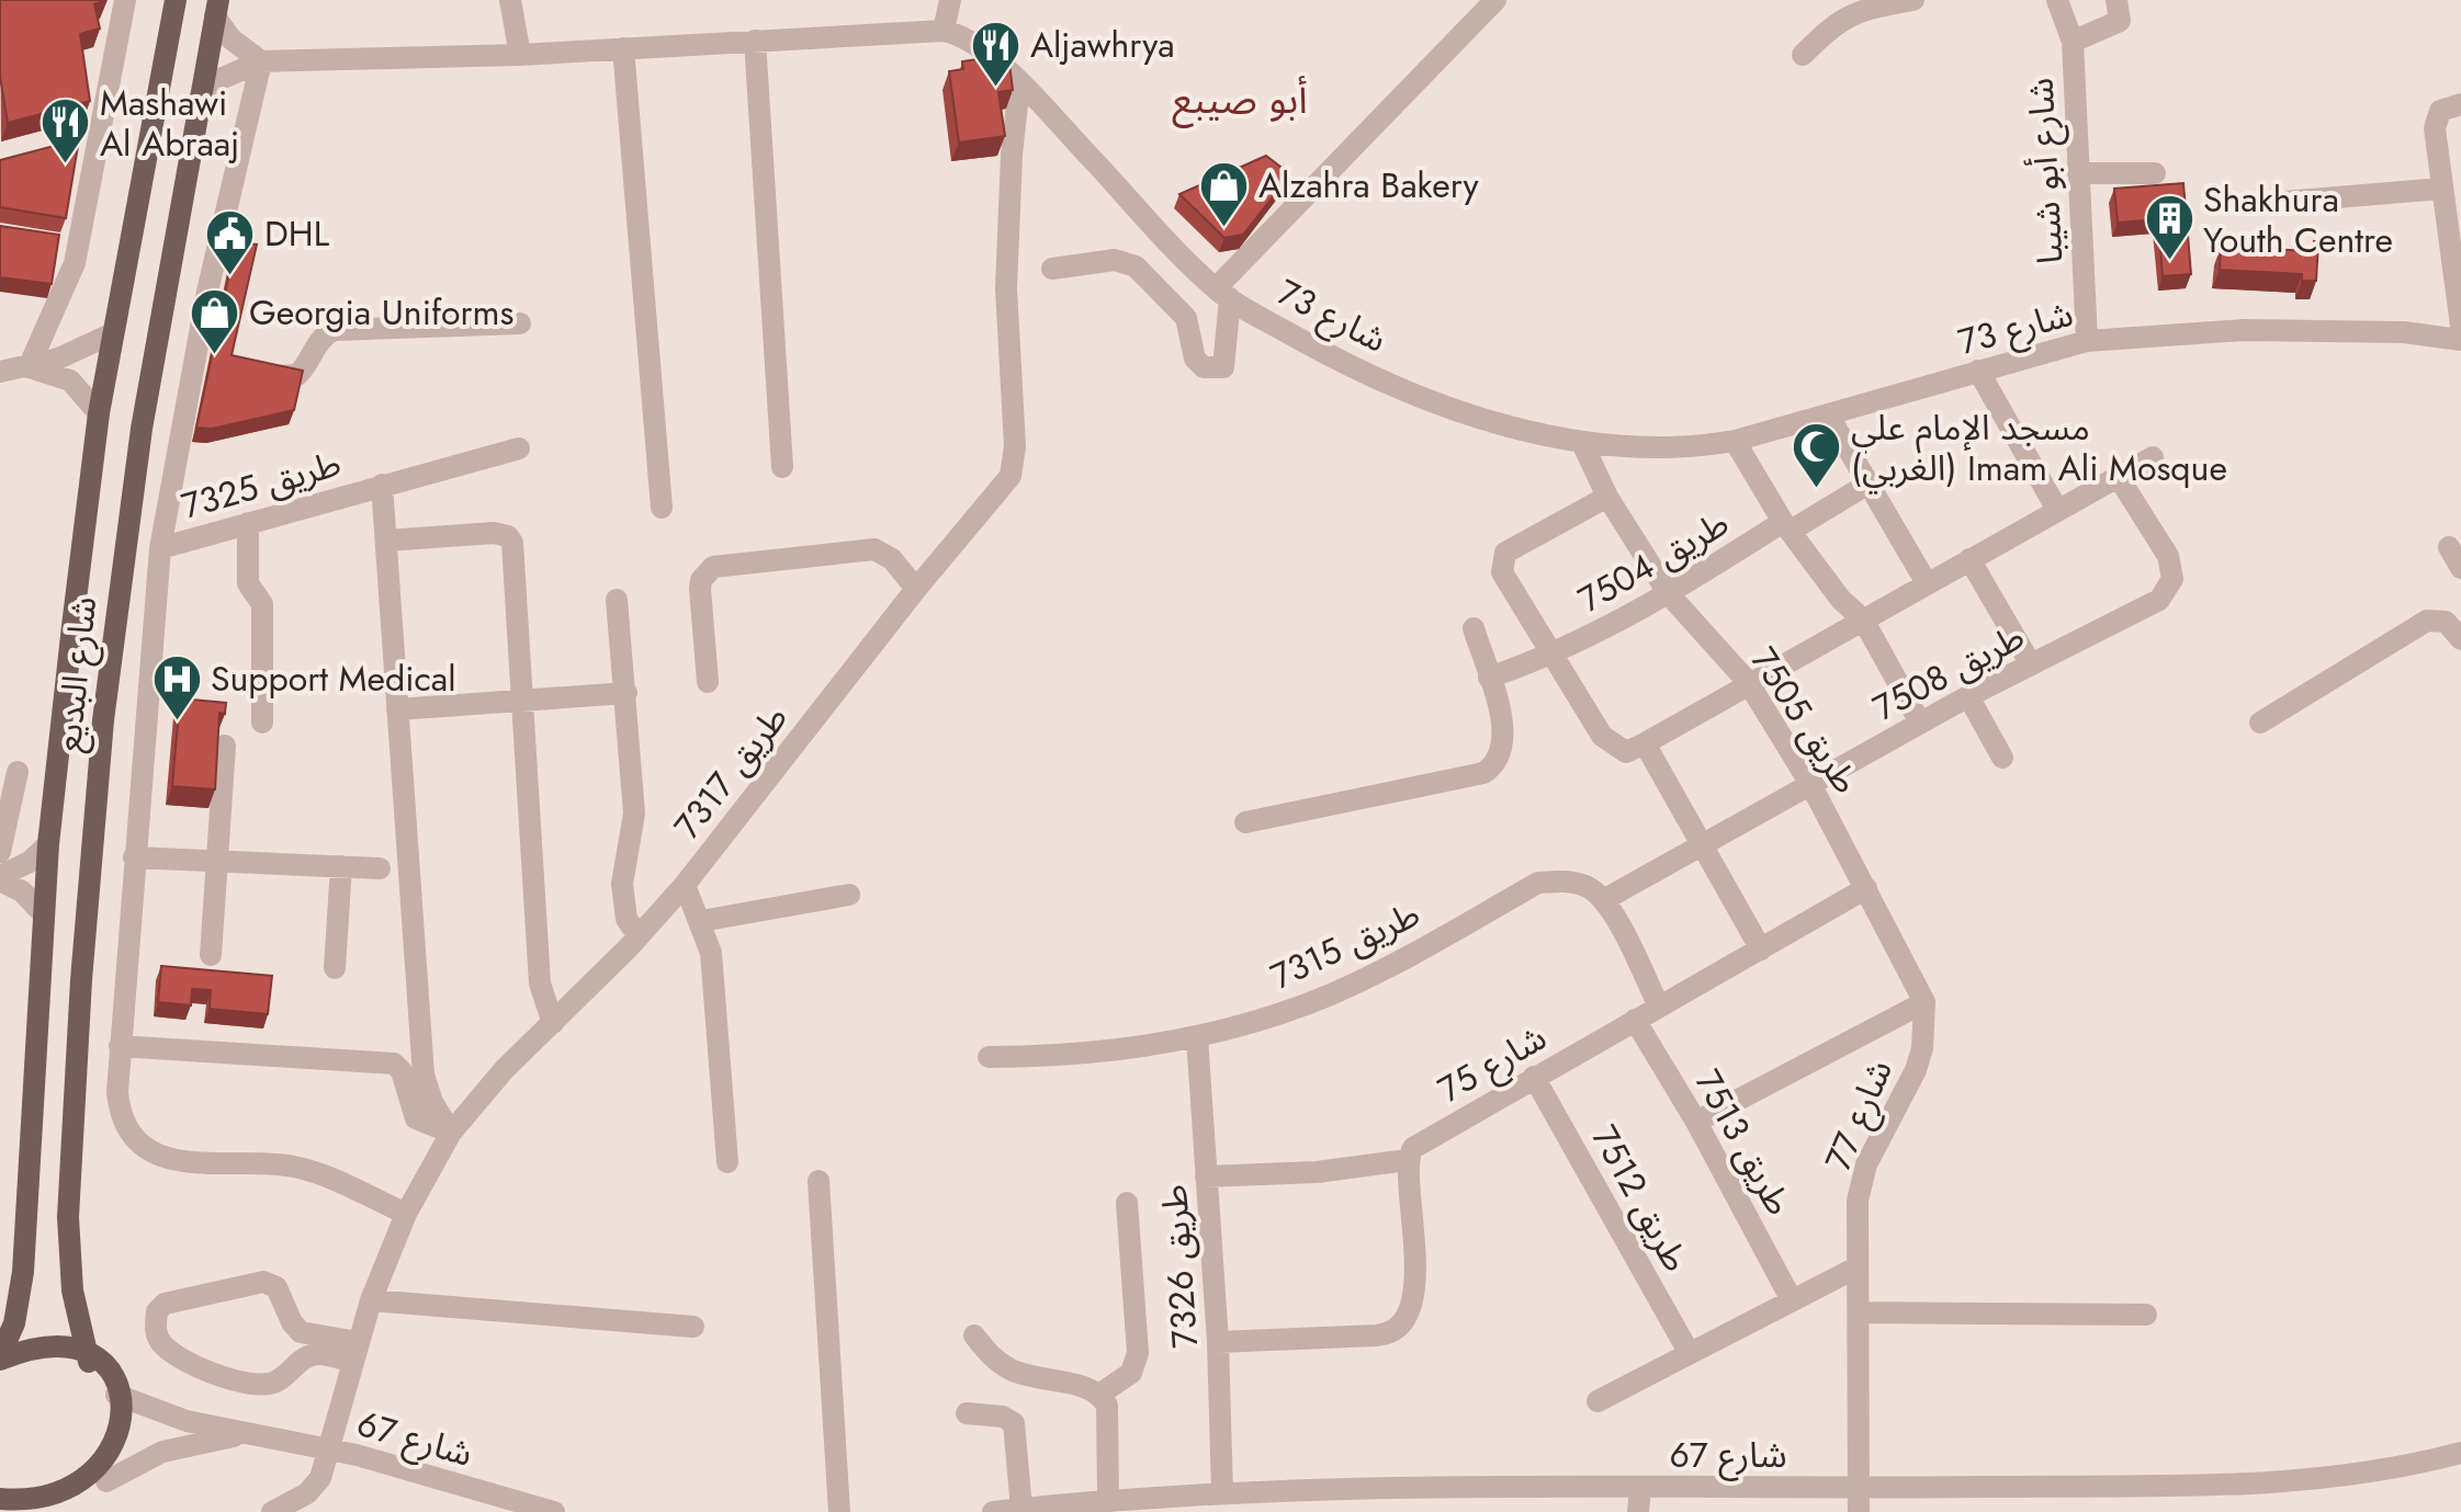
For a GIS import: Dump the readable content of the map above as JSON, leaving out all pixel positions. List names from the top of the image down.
{
  "streets": {
    "main road": ["شارع البديع"],
    "street": [
      "شارع أبو شيبا",
      "شارع 73",
      "طريق 7325",
      "طريق 7504",
      "طريق 7508",
      "طريق 7505",
      "طريق 7317",
      "طريق 7315",
      "شارع 75",
      "شارع 77",
      "طريق 7513",
      "طريق 7512",
      "طريق 7326",
      "شارع 67"
    ]
  },
  "crossings": [
    ["شارع أبو شيبا", "شارع 73"],
    ["شارع 73", "شارع البديع"],
    ["شارع 73", "طريق 7505"],
    ["شارع 73", "طريق 7317"],
    ["طريق 7504", "طريق 7505"],
    ["طريق 7508", "طريق 7505"],
    ["طريق 7505", "شارع 75"],
    ["طريق 7505", "شارع 77"],
    ["طريق 7317", "شارع 67"],
    ["طريق 7315", "طريق 7326"],
    ["شارع 75", "طريق 7513"],
    ["شارع 75", "طريق 7512"],
    ["شارع 77", "طريق 7513"],
    ["شارع 77", "شارع 67"],
    ["طريق 7326", "شارع 67"]
  ],
  "districts": ["أبو صيبع"],
  "places": {
    "restaurant": ["Aljawhrya", "Mashawi Al Abraaj"],
    "shop": ["Alzahra Bakery", "Georgia Uniforms"],
    "building": ["Shakhura Youth Centre"],
    "public building": ["DHL"],
    "mosque": ["مسجد الإمام علي (الغربي) Imam Ali Mosque"],
    "hospital": ["Support Medical"]
  }
}
